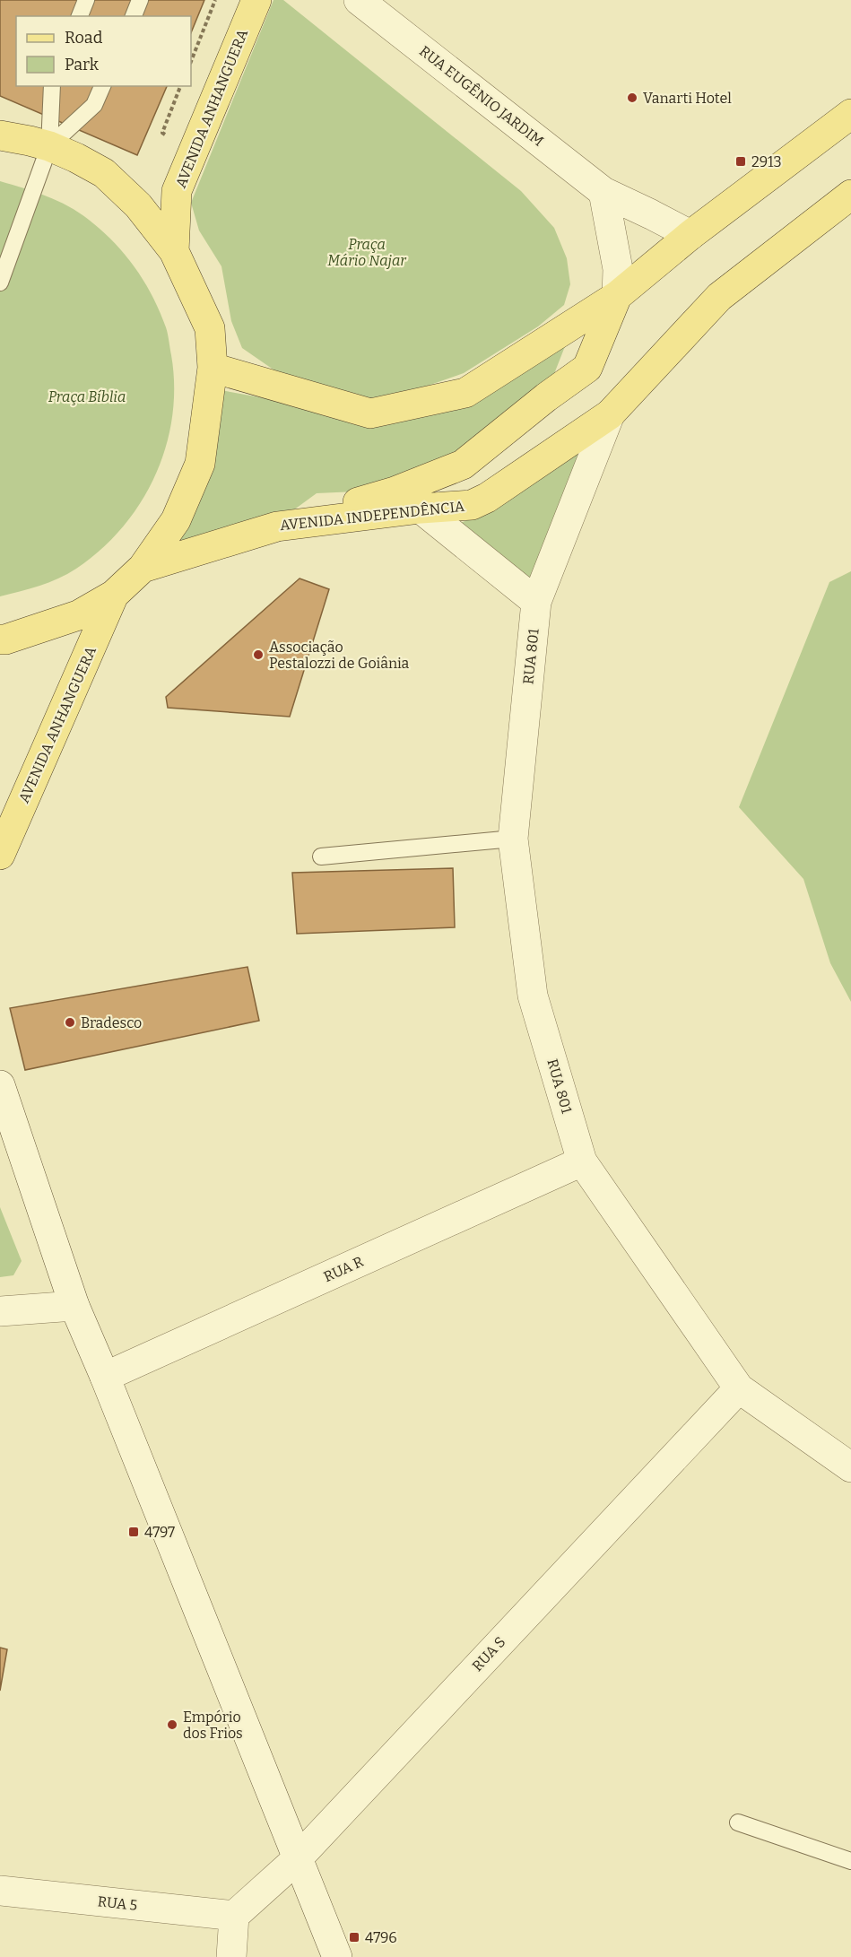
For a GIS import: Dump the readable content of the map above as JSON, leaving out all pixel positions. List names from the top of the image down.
{
  "streets": {
    "main road": ["AVENIDA ANHANGUERA", "AVENIDA INDEPENDÊNCIA"],
    "street": [
      "RUA EUGÊNIO JARDIM",
      "RUA 801",
      "RUA R",
      "RUA S",
      "RUA 5"
    ]
  },
  "crossings": [
    ["AVENIDA INDEPENDÊNCIA", "RUA 801"],
    ["RUA 801", "RUA R"],
    ["RUA 801", "RUA S"],
    ["RUA S", "RUA 5"]
  ],
  "parks": ["Praça Mário Najar", "Praça Bíblia"],
  "places": {
    "other": [
      "Vanarti Hotel",
      "Associação Pestalozzi de Goiânia",
      "Bradesco",
      "Empório dos Frios"
    ],
    "transit": ["2913", "4797", "4796"]
  },
  "legend": ["Road", "Park"]
}
